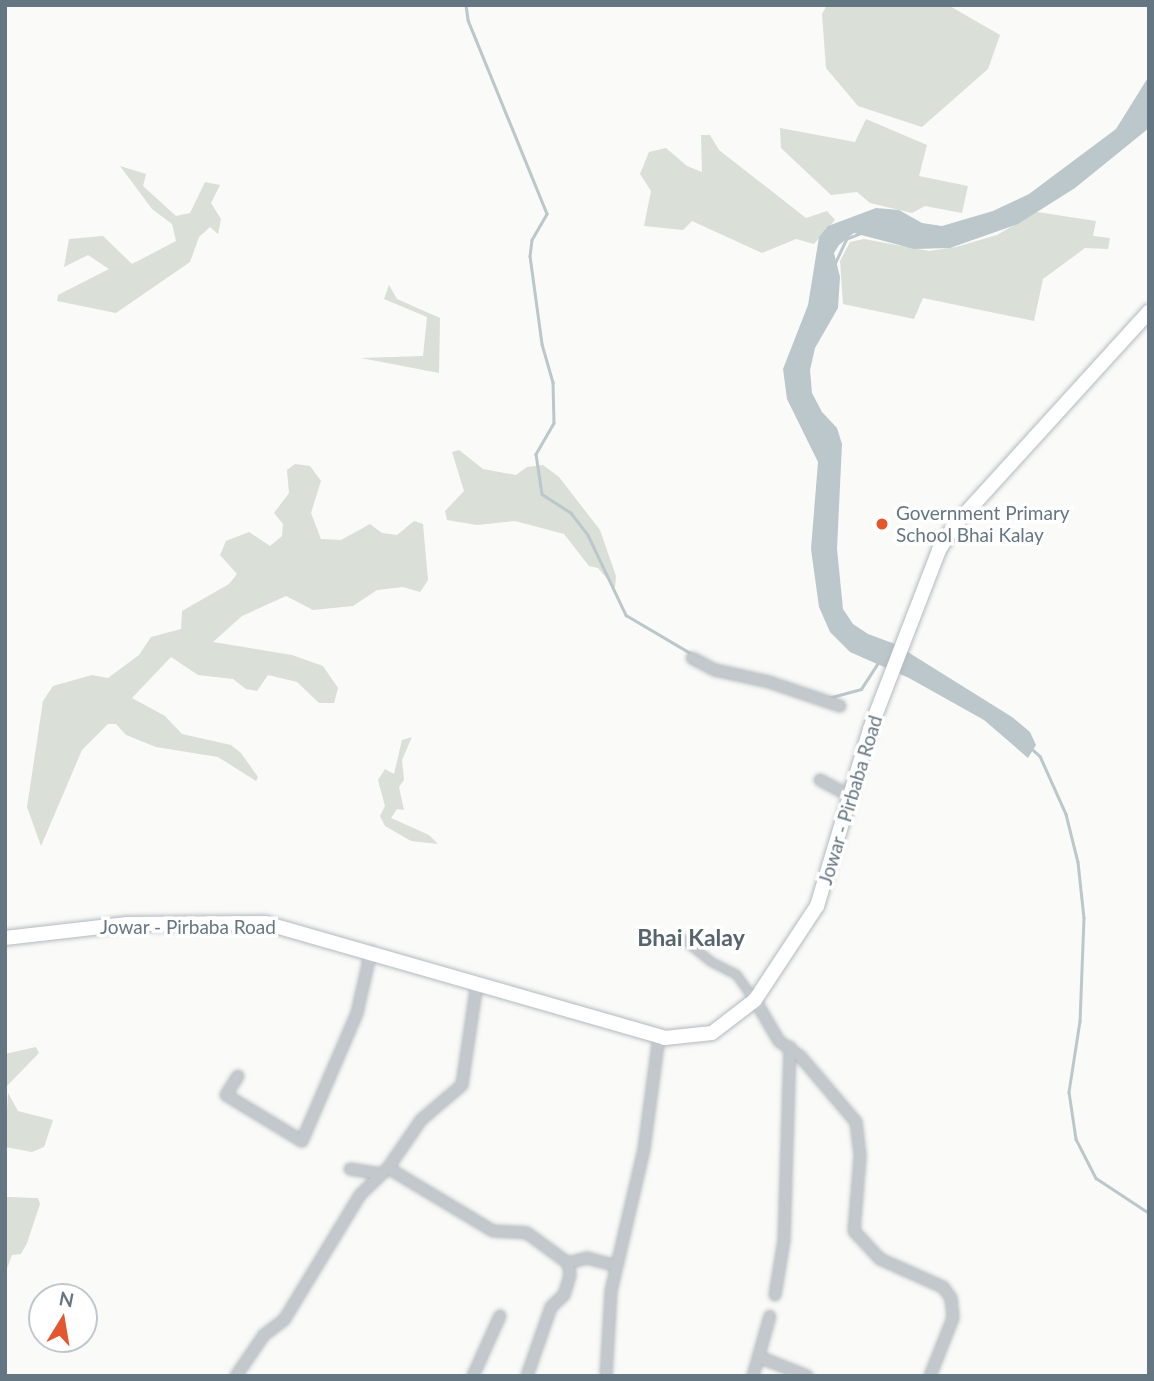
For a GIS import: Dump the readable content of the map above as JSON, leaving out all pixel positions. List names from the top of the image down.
{
  "streets": {
    "main road": ["Jowar - Pirbaba Road"]
  },
  "districts": ["Bhai Kalay"],
  "places": ["Government Primary School Bhai Kalay"],
  "north": "top"
}
